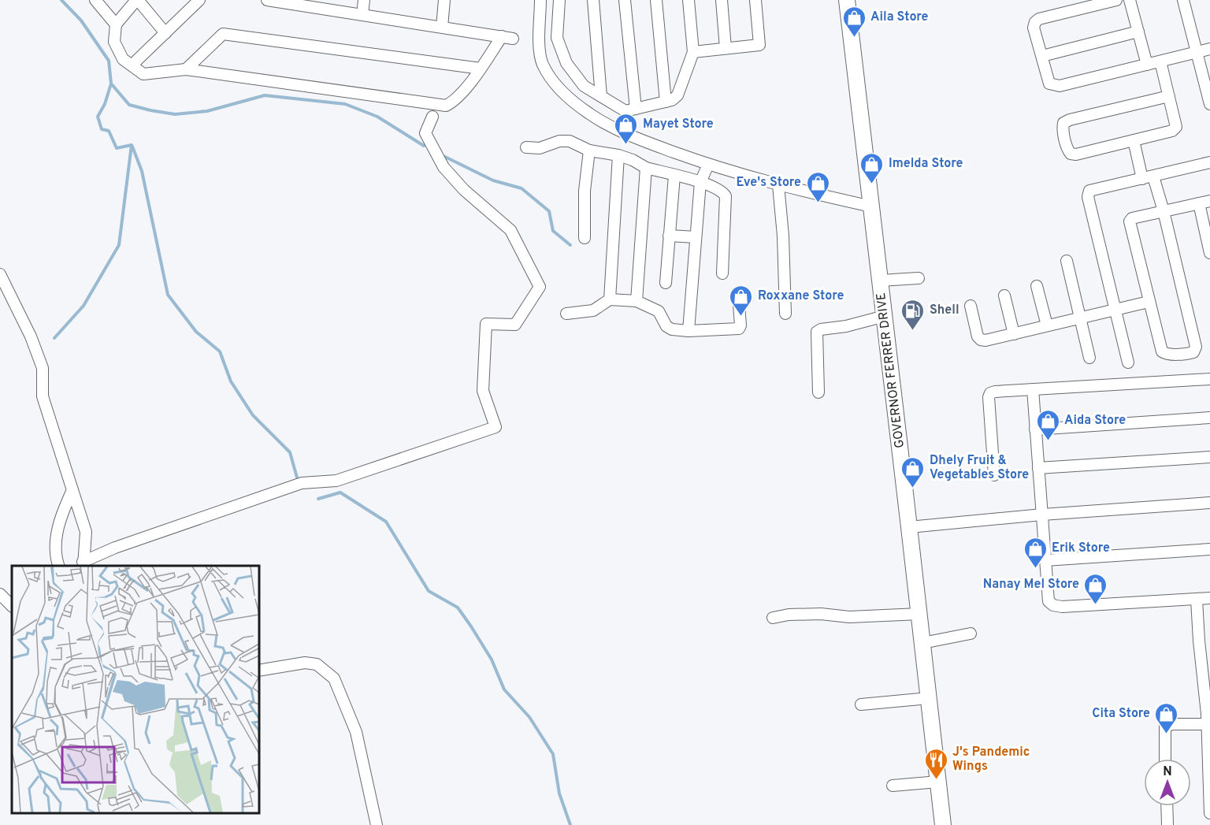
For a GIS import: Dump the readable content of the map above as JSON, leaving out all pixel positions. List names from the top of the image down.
{
  "streets": {
    "main road": ["GOVERNOR FERRER DRIVE"]
  },
  "places": {
    "shop": [
      "Aila Store",
      "Mayet Store",
      "Imelda Store",
      "Eve's Store",
      "Roxxane Store",
      "Aida Store",
      "Dhely Fruit & Vegetables Store",
      "Erik Store",
      "Nanay Mel Store",
      "Cita Store"
    ],
    "fuel station": ["Shell"],
    "restaurant": ["J's Pandemic Wings"]
  },
  "north": "top"
}
